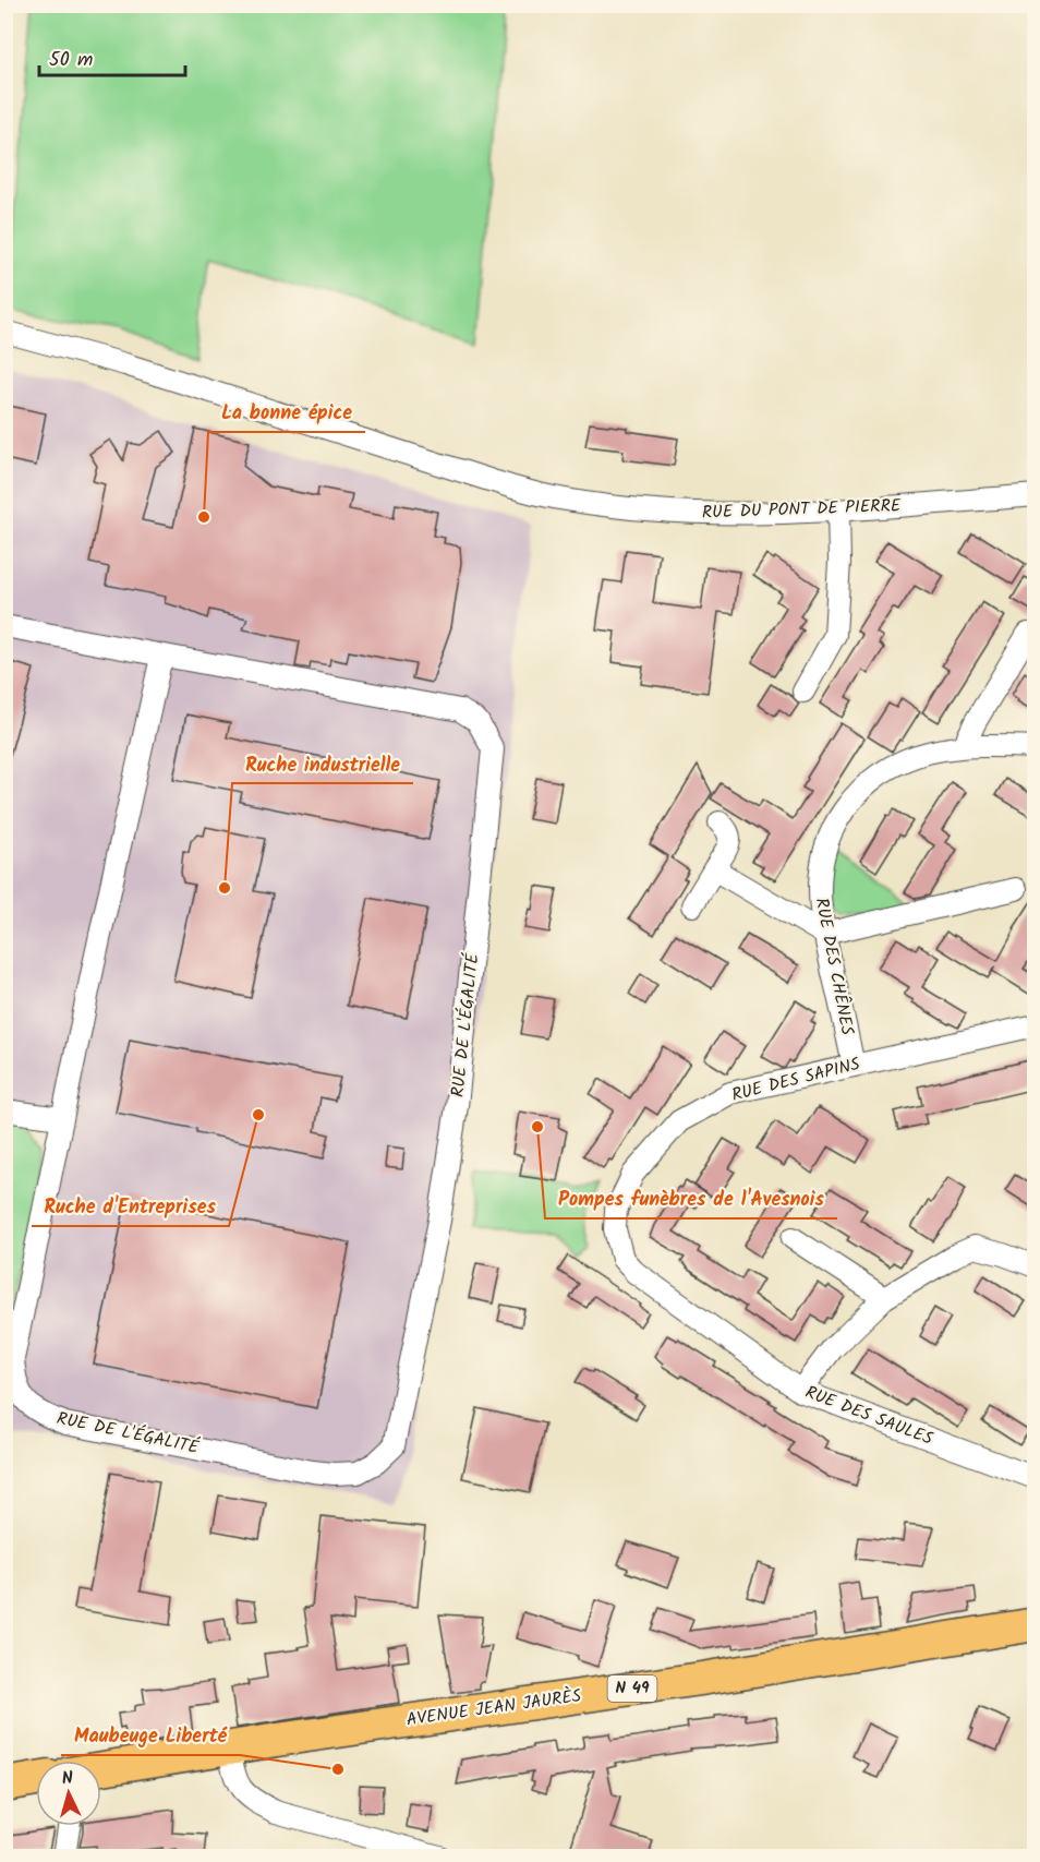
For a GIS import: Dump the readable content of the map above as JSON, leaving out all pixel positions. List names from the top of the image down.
{
  "streets": {
    "main road": ["N 49", "AVENUE JEAN JAURÈS"],
    "street": [
      "RUE DU PONT DE PIERRE",
      "RUE DES CHÊNES",
      "RUE DE L'ÉGALITÉ",
      "RUE DES SAPINS",
      "RUE DES SAULES"
    ]
  },
  "crossings": [
    ["RUE DES CHÊNES", "RUE DES SAPINS"],
    ["RUE DES SAPINS", "RUE DES SAULES"]
  ],
  "places": [
    "La bonne épice",
    "Ruche industrielle",
    "Ruche d'Entreprises",
    "Pompes funèbres de l'Avesnois",
    "Maubeuge Liberté"
  ],
  "scale_bar": "50 m",
  "north": "top"
}
